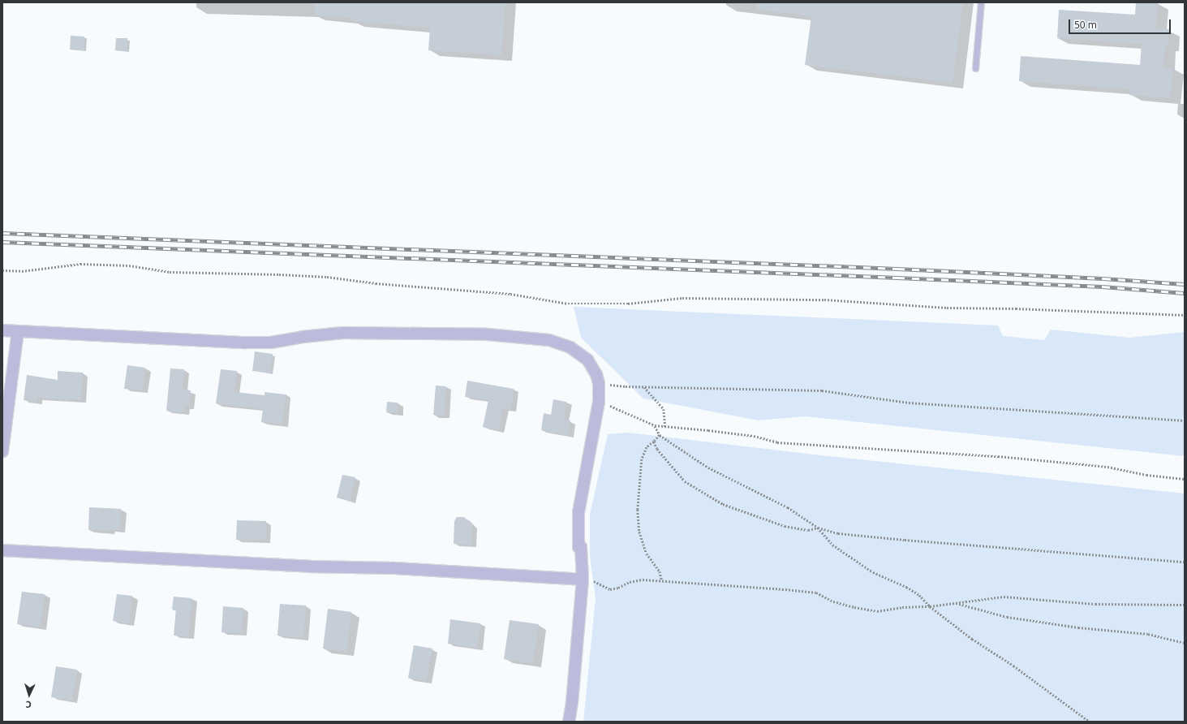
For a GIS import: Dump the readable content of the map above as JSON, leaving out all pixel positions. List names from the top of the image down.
{
  "scale_bar": "50 m",
  "north": "bottom"
}
